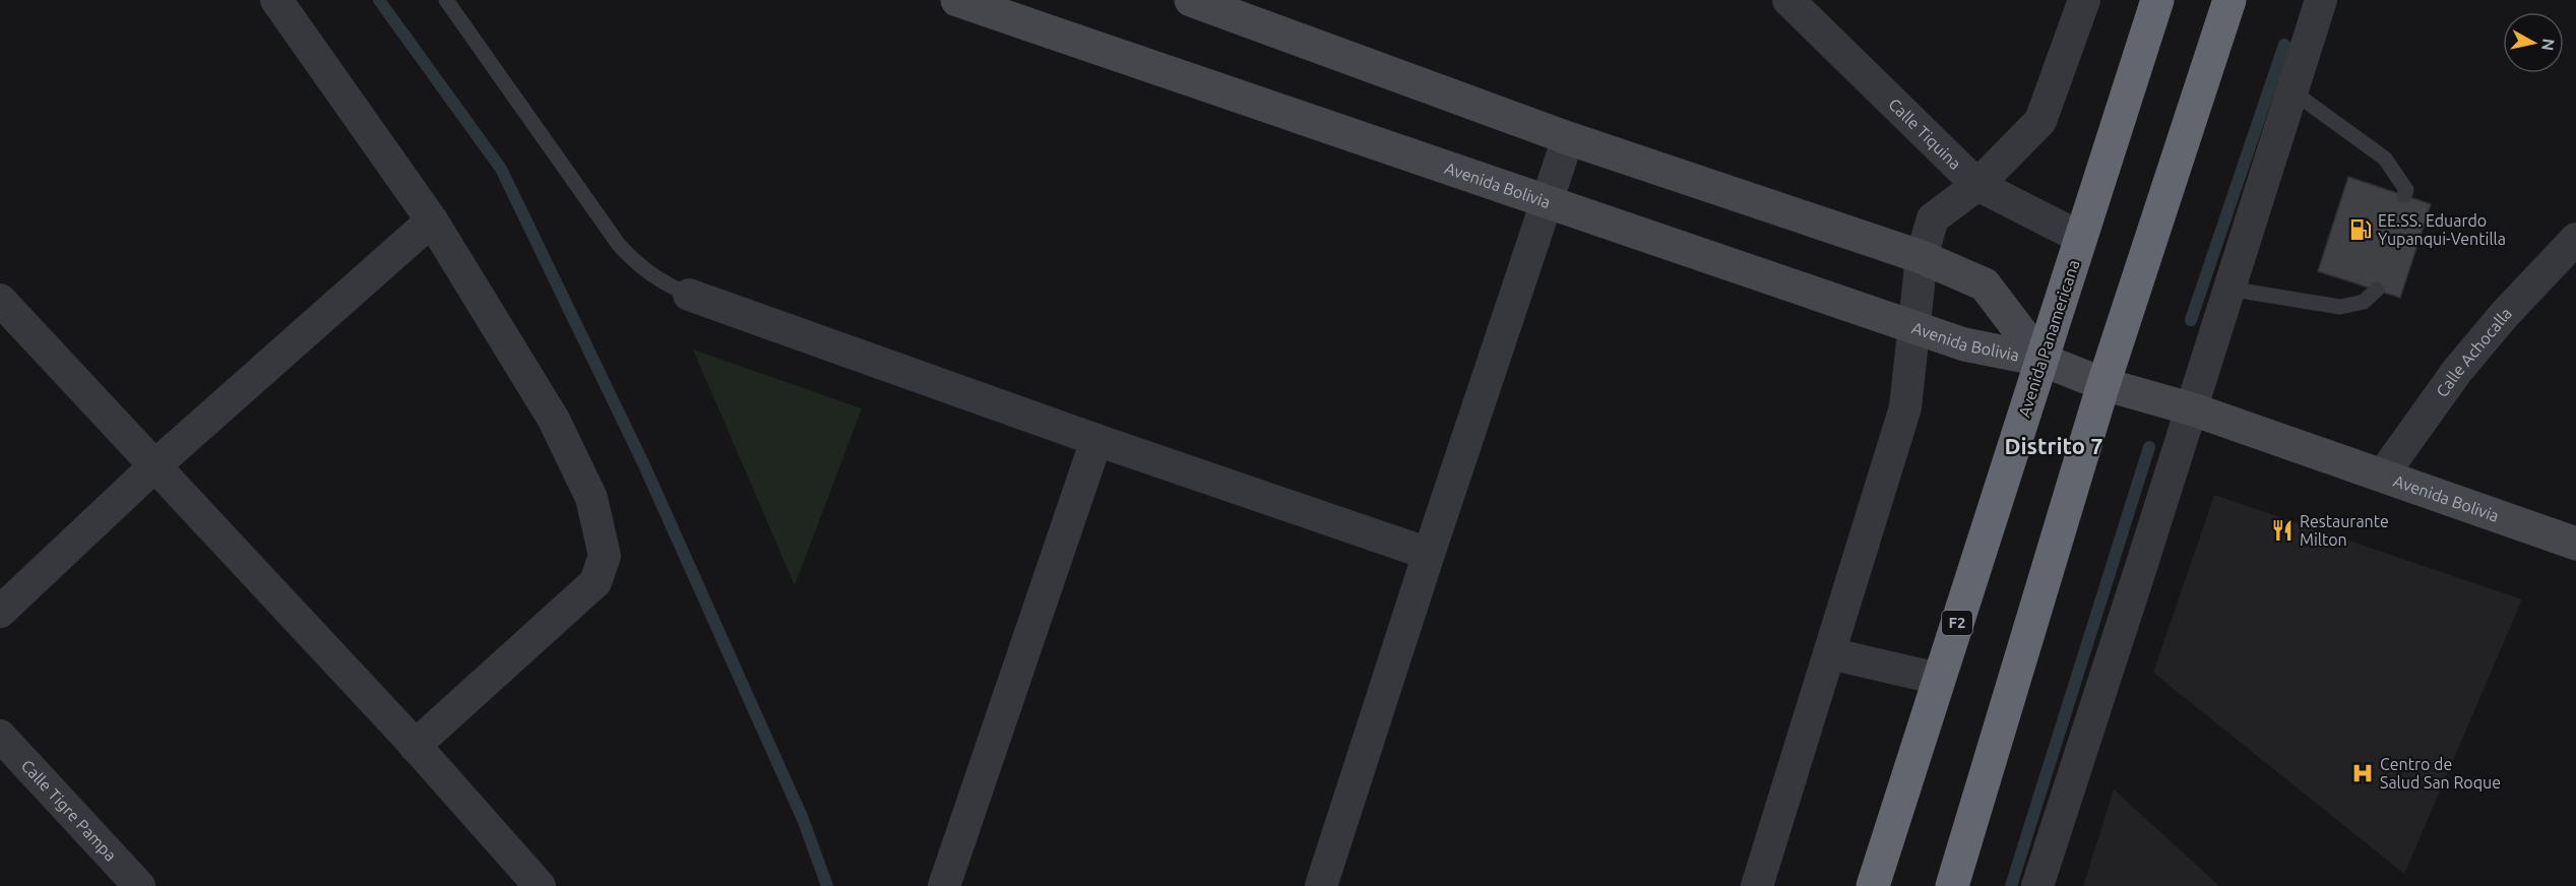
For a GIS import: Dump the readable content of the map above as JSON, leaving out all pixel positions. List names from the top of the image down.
{
  "streets": {
    "highway": ["Avenida Panamericana", "F2"],
    "street": [
      "Calle Tiquina",
      "Avenida Bolivia",
      "Calle Achocalla",
      "Calle Tigre Pampa"
    ]
  },
  "crossings": [
    ["Calle Tiquina", "Avenida Panamericana"],
    ["Avenida Bolivia", "Avenida Panamericana"],
    ["Avenida Bolivia", "Calle Achocalla"]
  ],
  "districts": ["Distrito 7"],
  "places": {
    "fuel station": ["EE.SS. Eduardo Yupanqui-Ventilla"],
    "restaurant": ["Restaurante Milton"],
    "hospital": ["Centro de Salud San Roque"]
  },
  "north": "right"
}
